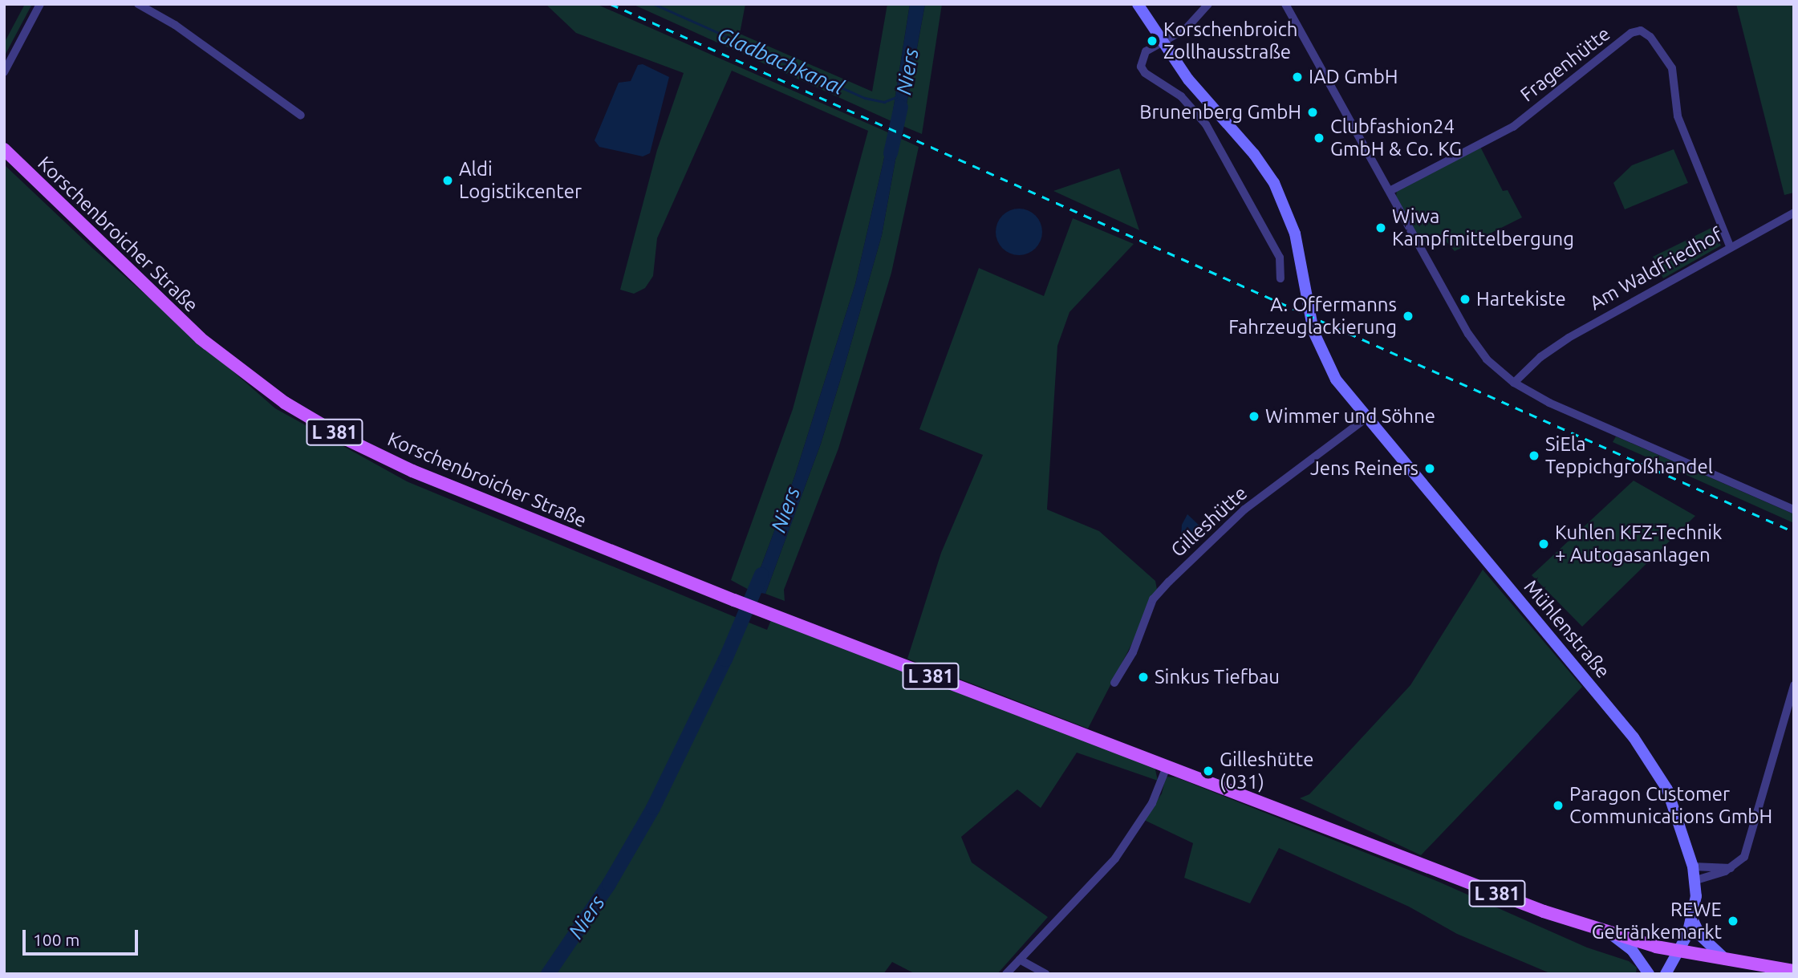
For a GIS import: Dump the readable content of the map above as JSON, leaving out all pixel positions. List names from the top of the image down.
{
  "streets": {
    "main road": ["Korschenbroicher Straße", "L 381"],
    "street": [
      "Fragenhütte",
      "Am Waldfriedhof",
      "Gilleshütte",
      "Mühlenstraße"
    ]
  },
  "crossings": [
    ["Fragenhütte", "Am Waldfriedhof"],
    ["Korschenbroicher Straße", "L 381"],
    ["L 381", "Mühlenstraße"],
    ["Gilleshütte", "Mühlenstraße"]
  ],
  "water": ["Gladbachkanal", "Niers"],
  "places": [
    "Korschenbroich Zollhausstraße",
    "IAD GmbH",
    "Brunenberg GmbH",
    "Clubfashion24 GmbH & Co. KG",
    "Aldi Logistikcenter",
    "Wiwa Kampfmittelbergung",
    "Hartekiste",
    "A. Offermanns Fahrzeuglackierung",
    "Wimmer und Söhne",
    "SiEla Teppichgroßhandel",
    "Jens Reiners",
    "Kuhlen KFZ-Technik + Autogasanlagen",
    "Sinkus Tiefbau",
    "Gilleshütte (031)",
    "Paragon Customer Communications GmbH",
    "REWE Getränkemarkt"
  ],
  "scale_bar": "100 m"
}
